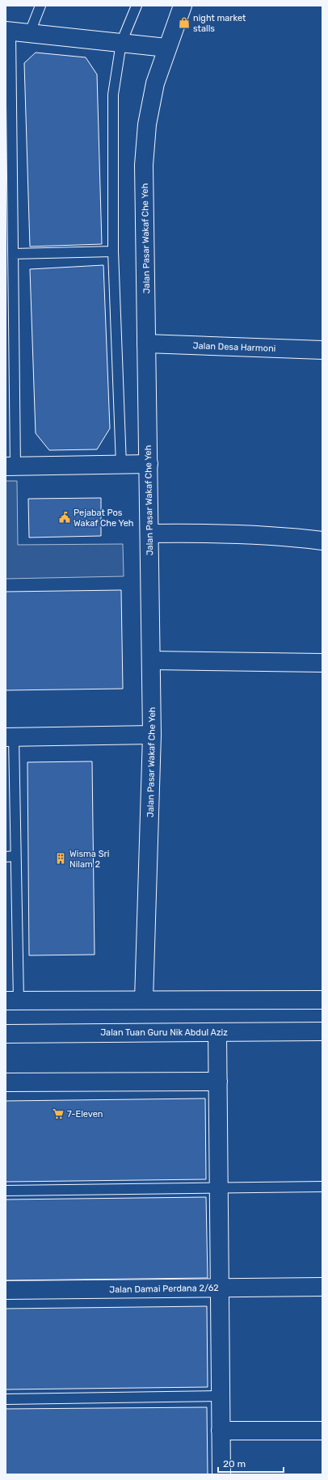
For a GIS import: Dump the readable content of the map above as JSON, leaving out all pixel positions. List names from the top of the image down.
{
  "streets": {
    "street": [
      "Jalan Pasar Wakaf Che Yeh",
      "Jalan Desa Harmoni",
      "Jalan Tuan Guru Nik Abdul Aziz",
      "Jalan Damai Perdana 2/62"
    ]
  },
  "crossings": [
    ["Jalan Pasar Wakaf Che Yeh", "Jalan Desa Harmoni"]
  ],
  "places": {
    "shop": ["night market stalls"],
    "public building": ["Pejabat Pos Wakaf Che Yeh"],
    "building": ["Wisma Sri Nilam 2"],
    "supermarket": ["7-Eleven"]
  },
  "scale_bar": "20 m"
}
